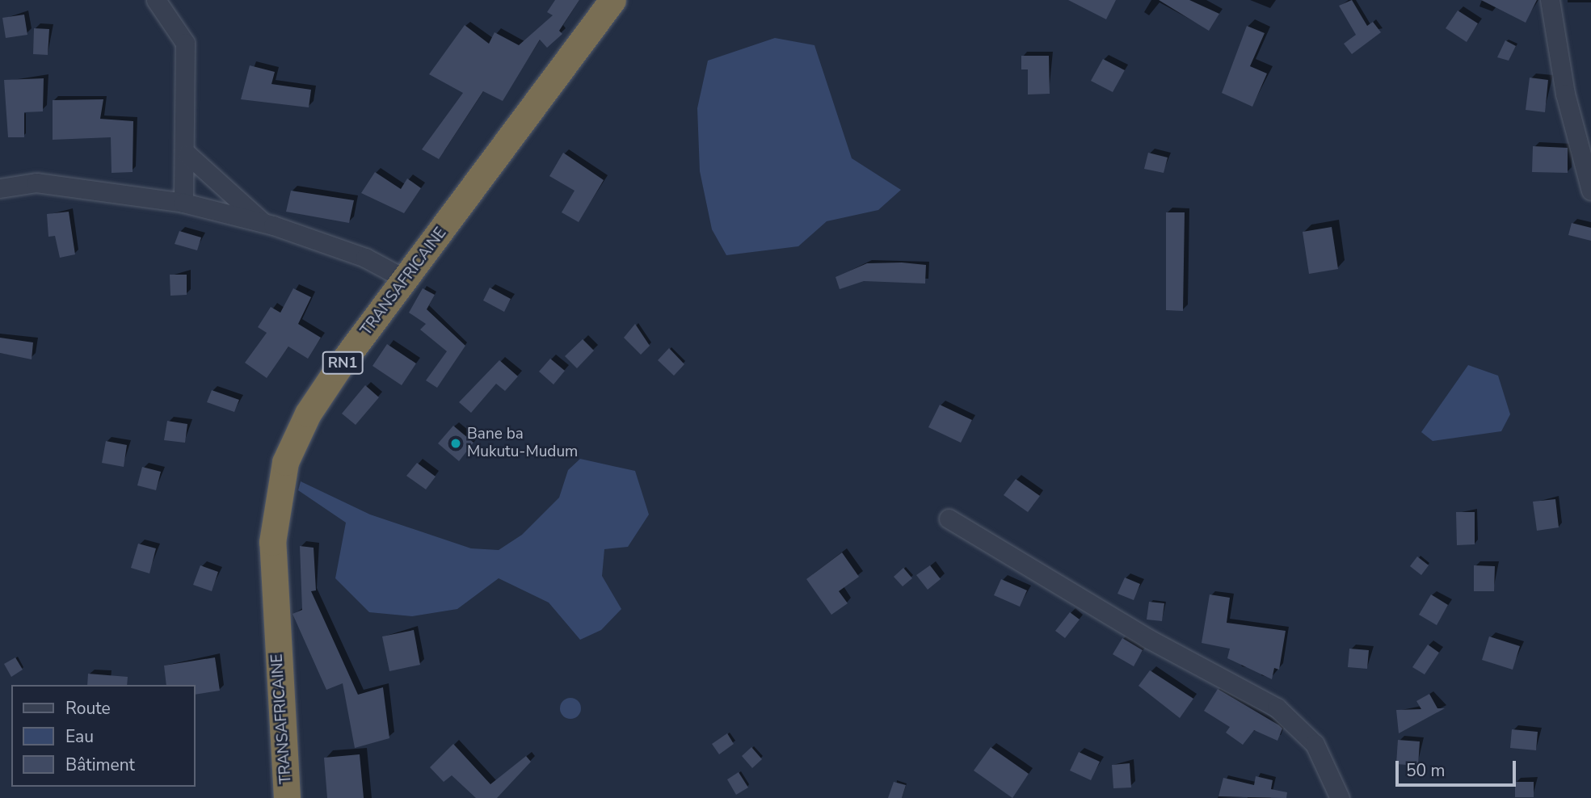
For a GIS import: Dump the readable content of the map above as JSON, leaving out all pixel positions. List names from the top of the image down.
{
  "streets": {
    "highway": ["TRANSAFRICAINE", "RN1"]
  },
  "places": ["Bane ba Mukutu-Mudum"],
  "legend": ["Route", "Eau", "Bâtiment"],
  "scale_bar": "50 m"
}
